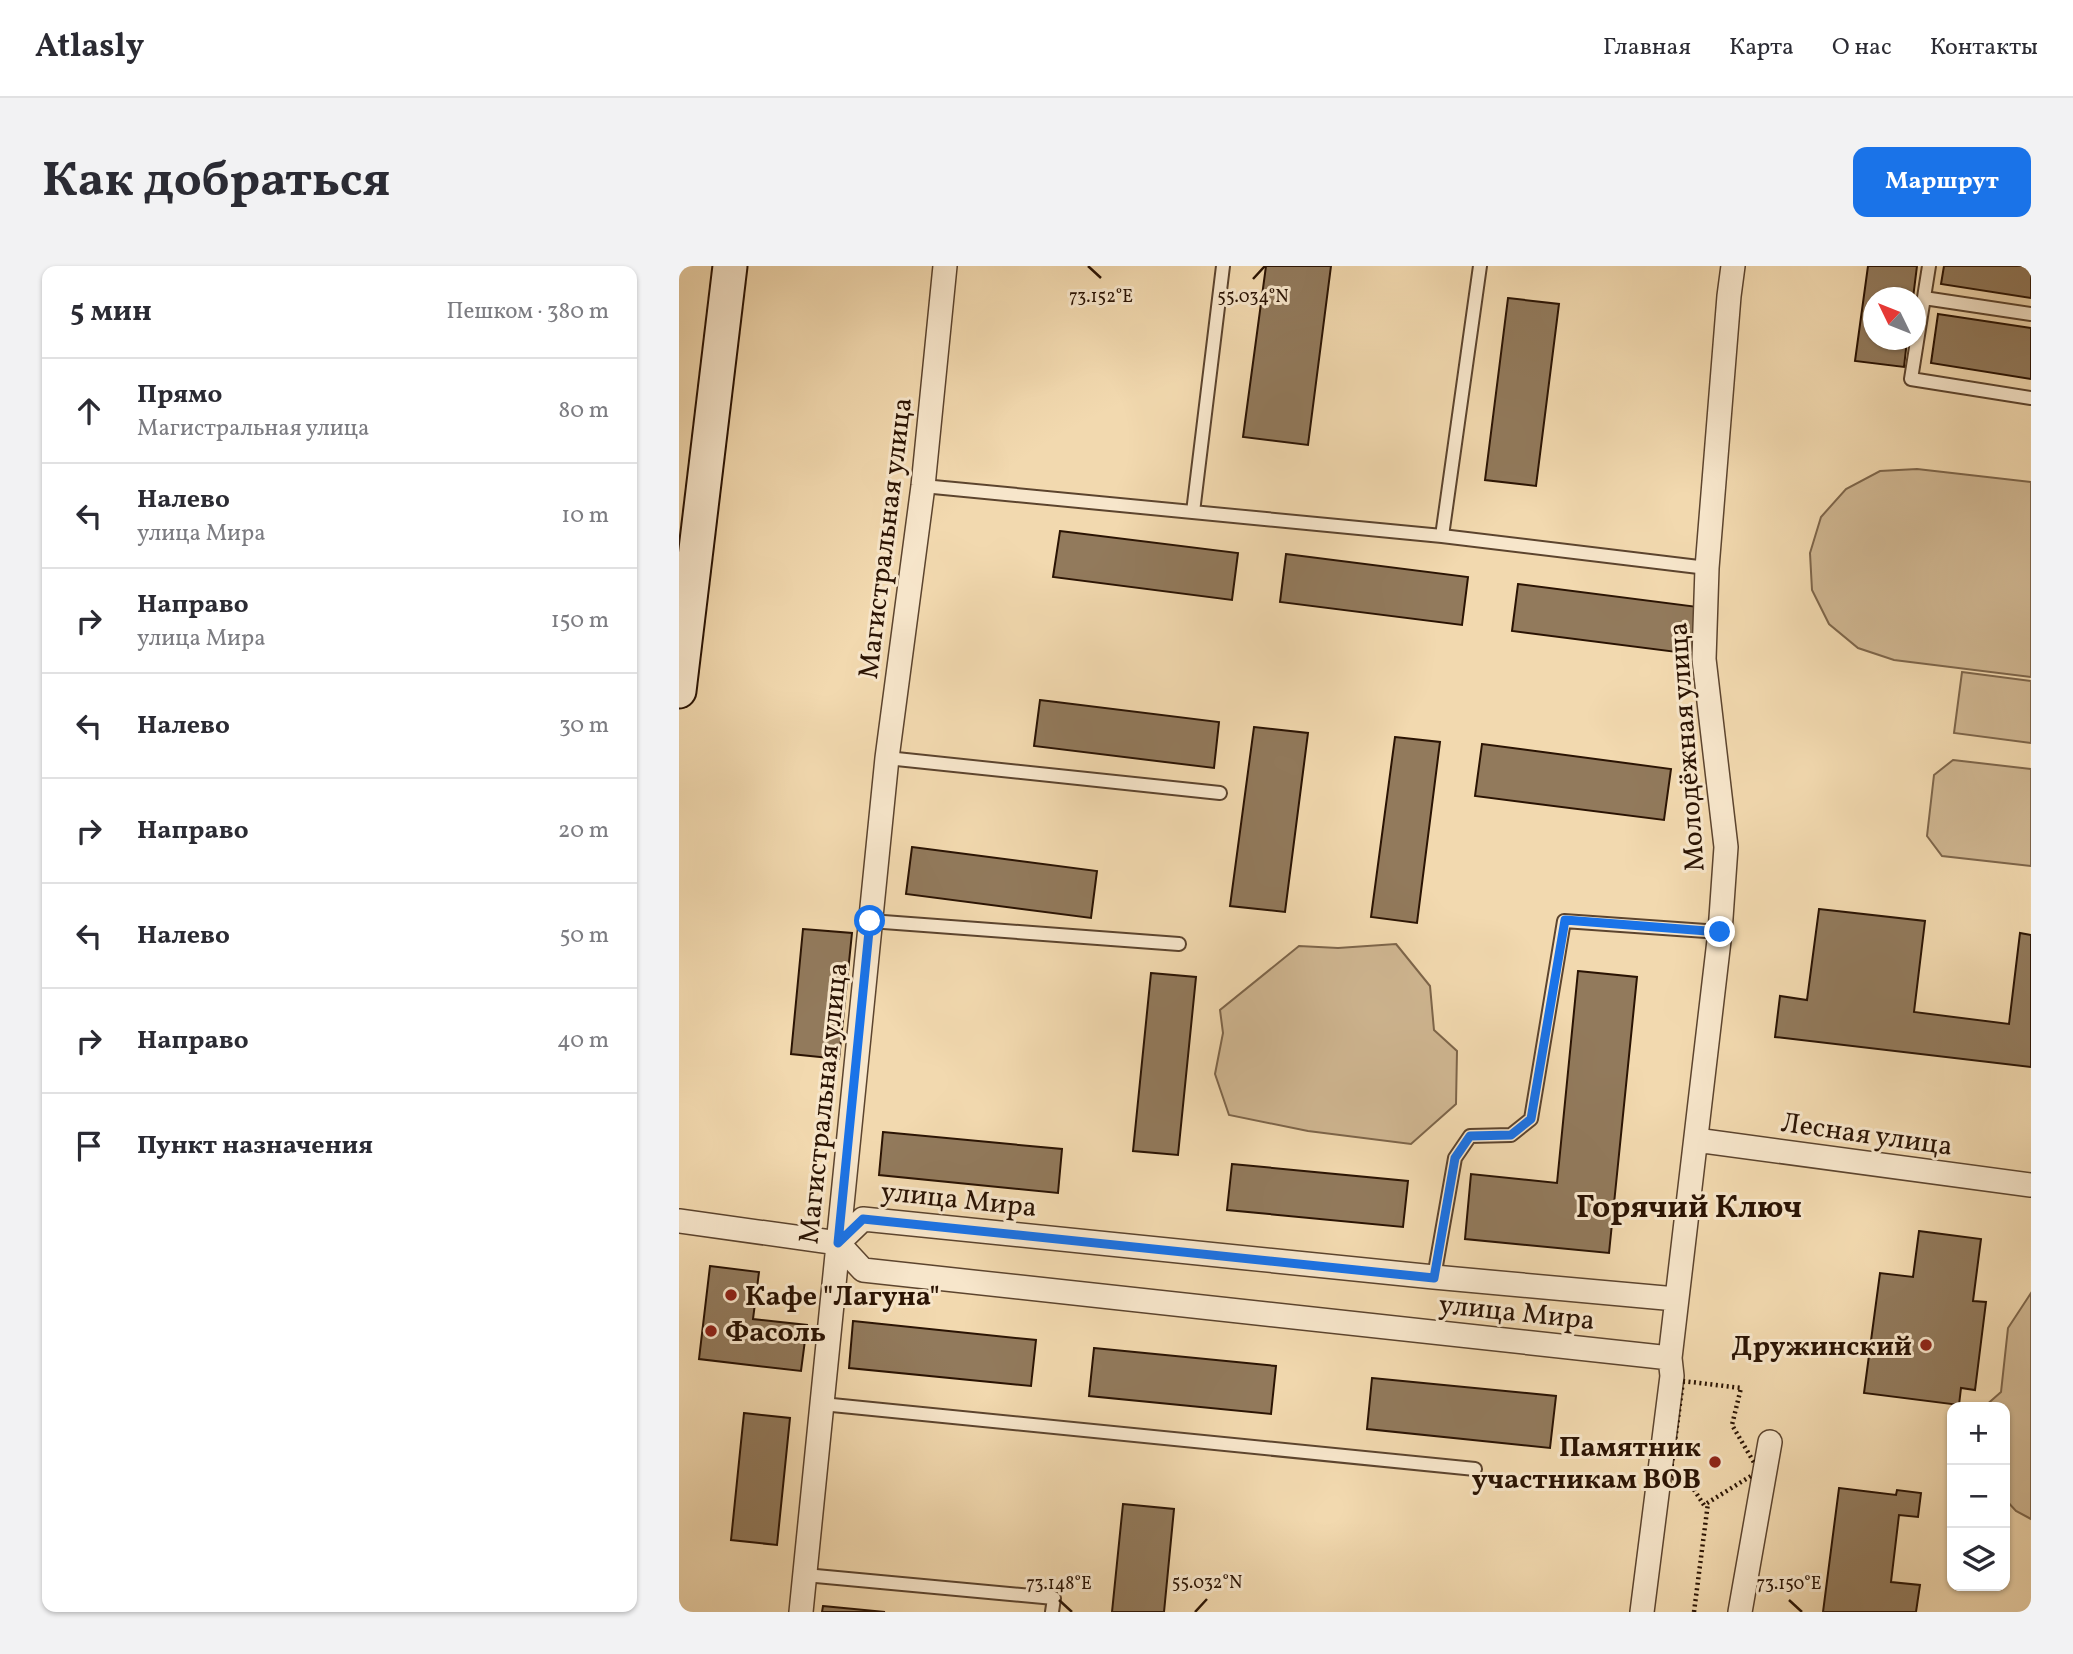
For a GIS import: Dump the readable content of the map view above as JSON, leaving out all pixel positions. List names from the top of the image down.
{
  "streets": {
    "street": [
      "Магистральная улица",
      "Молодёжная улица",
      "Лесная улица",
      "улица Мира"
    ]
  },
  "crossings": [
    ["Магистральная улица", "улица Мира"],
    ["Молодёжная улица", "Лесная улица"],
    ["Молодёжная улица", "улица Мира"]
  ],
  "districts": ["Горячий Ключ"],
  "places": [
    "Кафе \"Лагуна\"",
    "Фасоль",
    "Дружинский",
    "Памятник участникам ВОВ"
  ],
  "north": "top left",
  "page": {
    "header": "Atlasly",
    "nav": [
      "Главная",
      "Карта",
      "О нас",
      "Контакты"
    ],
    "buttons": "Маршрут",
    "title": "Как добраться",
    "heading": ["5 мин", "Пешком · 380 m"],
    "list": [
      ["Прямо", "Магистральная улица", "80 m"],
      ["Налево", "улица Мира", "10 m"],
      ["Направо", "улица Мира", "150 m"],
      ["Налево", "30 m"],
      ["Направо", "20 m"],
      ["Налево", "50 m"],
      ["Направо", "40 m"],
      "Пункт назначения"
    ],
    "map_buttons": ["+", "−"]
  },
  "coordinates": [
    "73.152°E",
    "55.034°N",
    "55.032°N",
    "73.148°E",
    "73.150°E"
  ]
}
